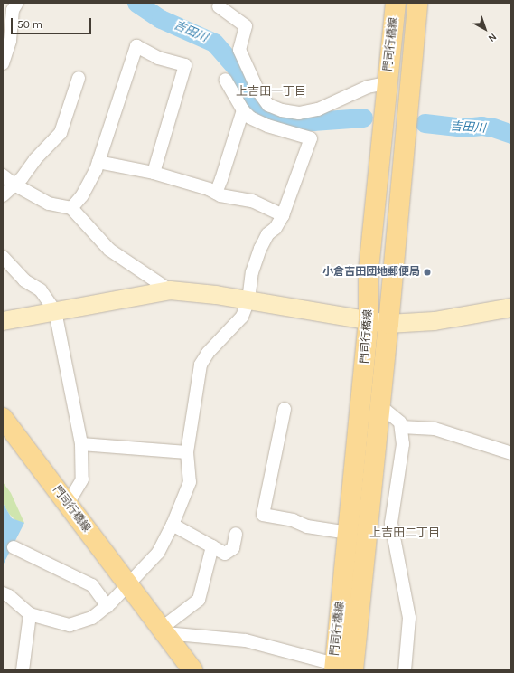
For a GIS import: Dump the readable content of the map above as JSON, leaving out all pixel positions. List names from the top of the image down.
{
  "streets": {
    "main road": ["門司行橋線"]
  },
  "districts": ["上吉田一丁目", "上吉田二丁目"],
  "water": ["吉田川"],
  "places": ["小倉吉田団地郵便局"],
  "scale_bar": "50 m",
  "north": "bottom right"
}
